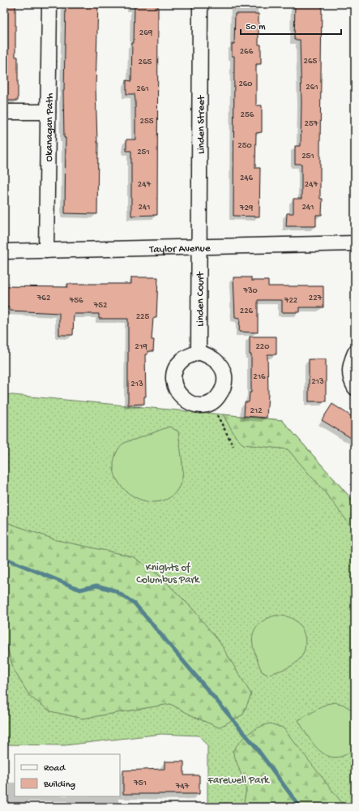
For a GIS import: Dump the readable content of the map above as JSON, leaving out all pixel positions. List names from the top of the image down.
{
  "streets": {
    "street": [
      "Linden Street",
      "Okanagan Path",
      "Taylor Avenue",
      "Linden Court"
    ]
  },
  "crossings": [
    ["Linden Street", "Taylor Avenue"],
    ["Linden Street", "Linden Court"],
    ["Okanagan Path", "Taylor Avenue"],
    ["Taylor Avenue", "Linden Court"]
  ],
  "parks": ["Knights of Columbus Park", "Farewell Park"],
  "house_numbers": [
    "269",
    "266",
    "265",
    "265",
    "260",
    "261",
    "261",
    "256",
    "255",
    "257",
    "250",
    "251",
    "251",
    "246",
    "247",
    "247",
    "241",
    "241",
    "729",
    "730",
    "762",
    "227",
    "756",
    "722",
    "752",
    "226",
    "225",
    "219",
    "220",
    "216",
    "213",
    "213",
    "212",
    "751",
    "747"
  ],
  "legend": ["Road", "Building"],
  "scale_bar": "50 m"
}
